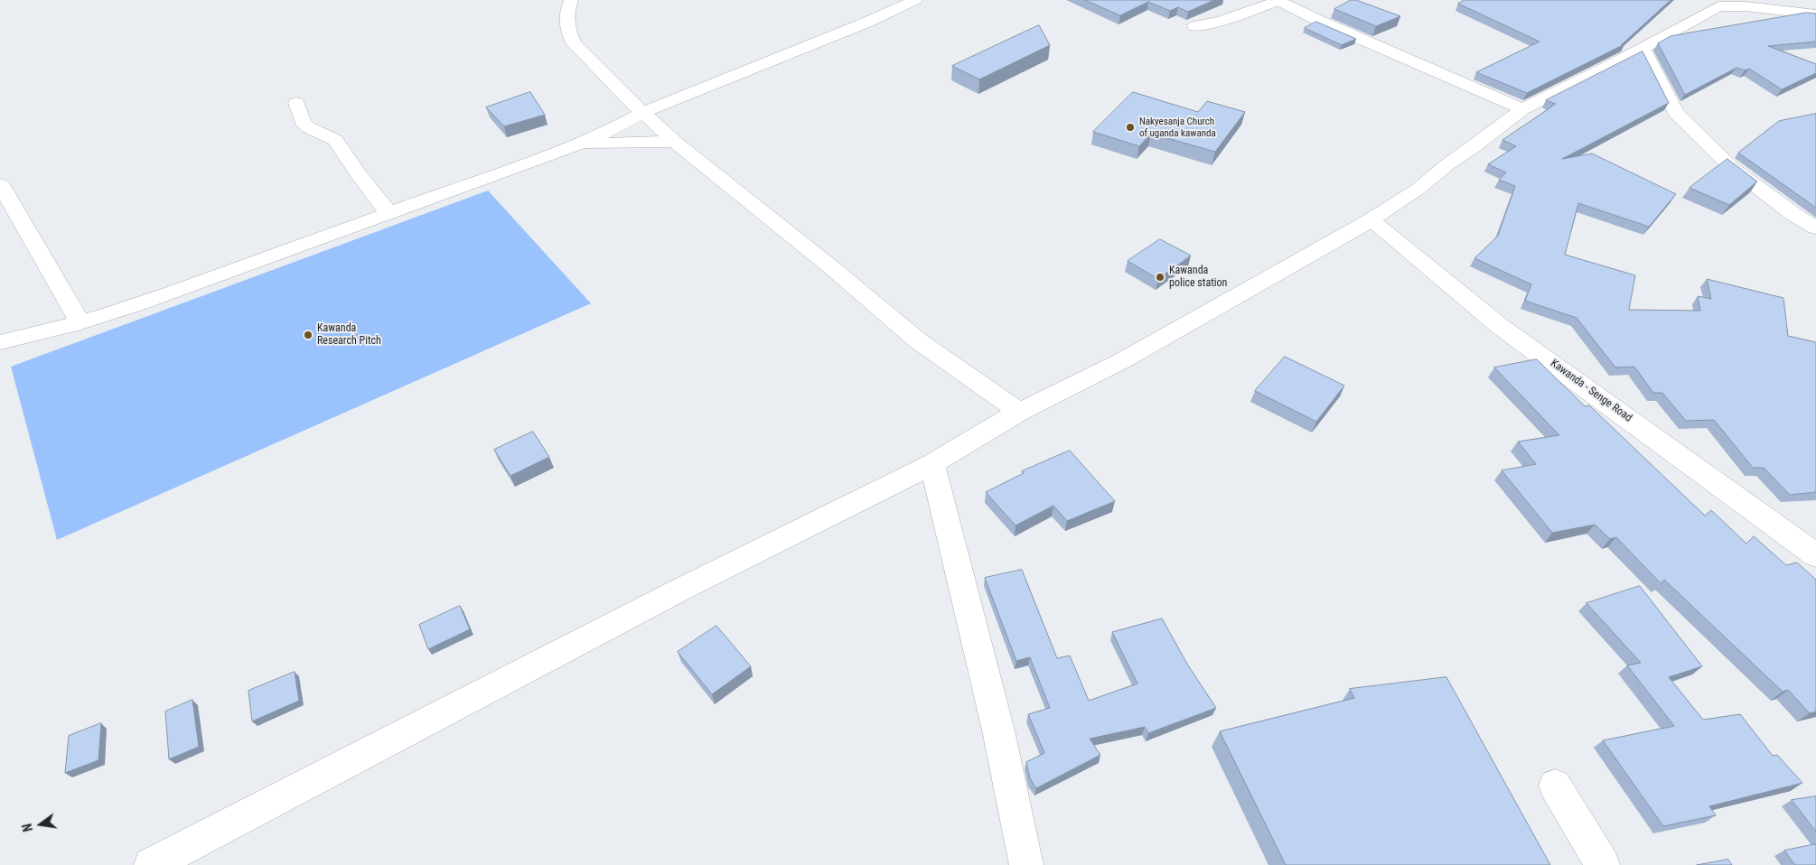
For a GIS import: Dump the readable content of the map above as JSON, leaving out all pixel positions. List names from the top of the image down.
{
  "streets": {
    "street": ["Kawanda - Senge Road"]
  },
  "places": ["Nakyesanja Church of uganda kawanda", "Kawanda police station", "Kawanda Research Pitch"],
  "north": "left"
}
